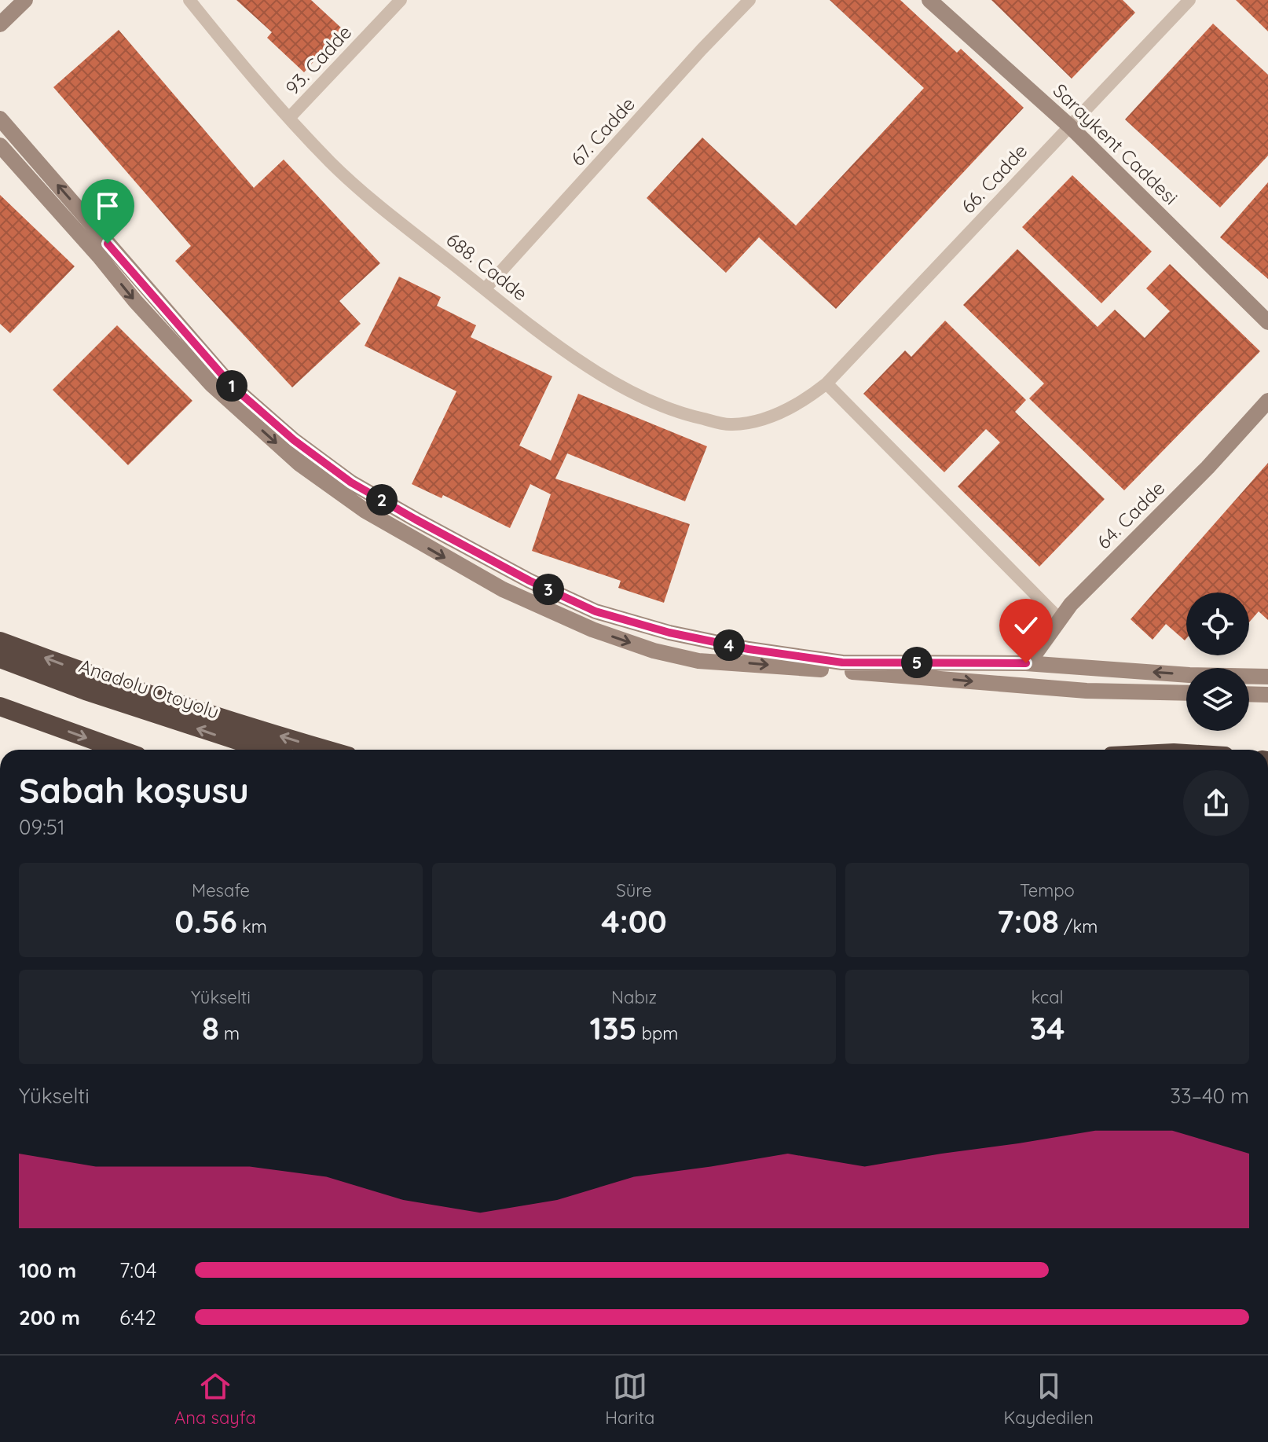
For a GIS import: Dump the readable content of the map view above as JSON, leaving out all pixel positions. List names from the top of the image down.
{
  "streets": {
    "highway": ["Anadolu Otoyolu"],
    "street": [
      "93. Cadde",
      "67. Cadde",
      "Saraykent Caddesi",
      "66. Cadde",
      "688. Cadde",
      "64. Cadde"
    ]
  },
  "crossings": [
    ["93. Cadde", "688. Cadde"],
    ["67. Cadde", "688. Cadde"],
    ["Saraykent Caddesi", "66. Cadde"],
    ["66. Cadde", "688. Cadde"]
  ],
  "page": {
    "pins": [
      "1",
      "2",
      "3",
      "4",
      "5"
    ],
    "heading": ["Sabah koşusu", "09:51"],
    "stats": [
      ["Mesafe", "0.56 km"],
      ["Süre", "4:00"],
      ["Tempo", "7:08 /km"],
      ["Yükselti", "8 m"],
      ["Nabız", "135 bpm"],
      ["kcal", "34"]
    ],
    "chart": ["Yükselti", "33–40 m"],
    "list": [
      {
        "name": "100 m",
        "note": "7:04"
      },
      {
        "name": "200 m",
        "note": "6:42"
      }
    ],
    "tabs": ["Ana sayfa", "Harita", "Kaydedilen"]
  }
}
